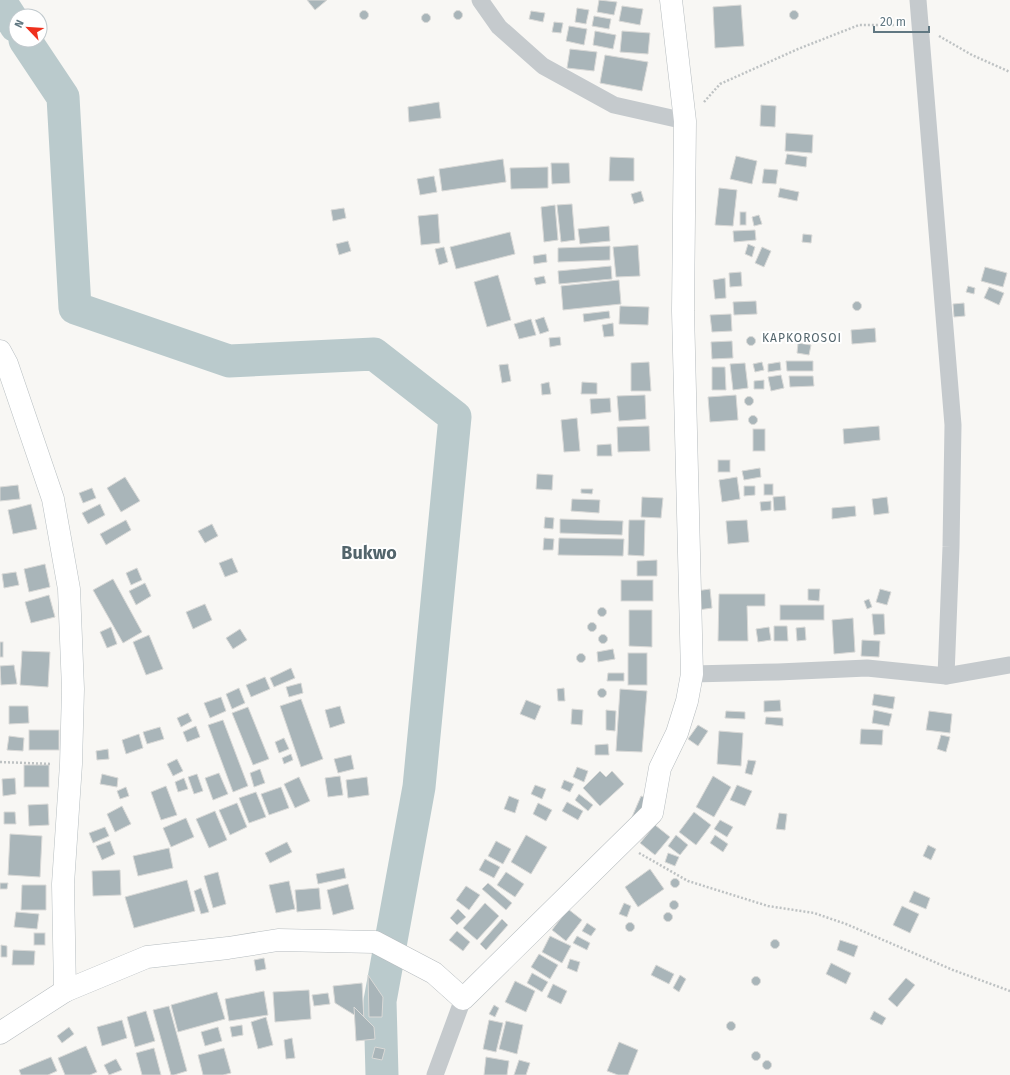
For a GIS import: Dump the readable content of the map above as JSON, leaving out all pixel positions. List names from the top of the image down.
{
  "districts": ["KAPKOROSOI", "Bukwo"],
  "scale_bar": "20 m",
  "north": "top left"
}
